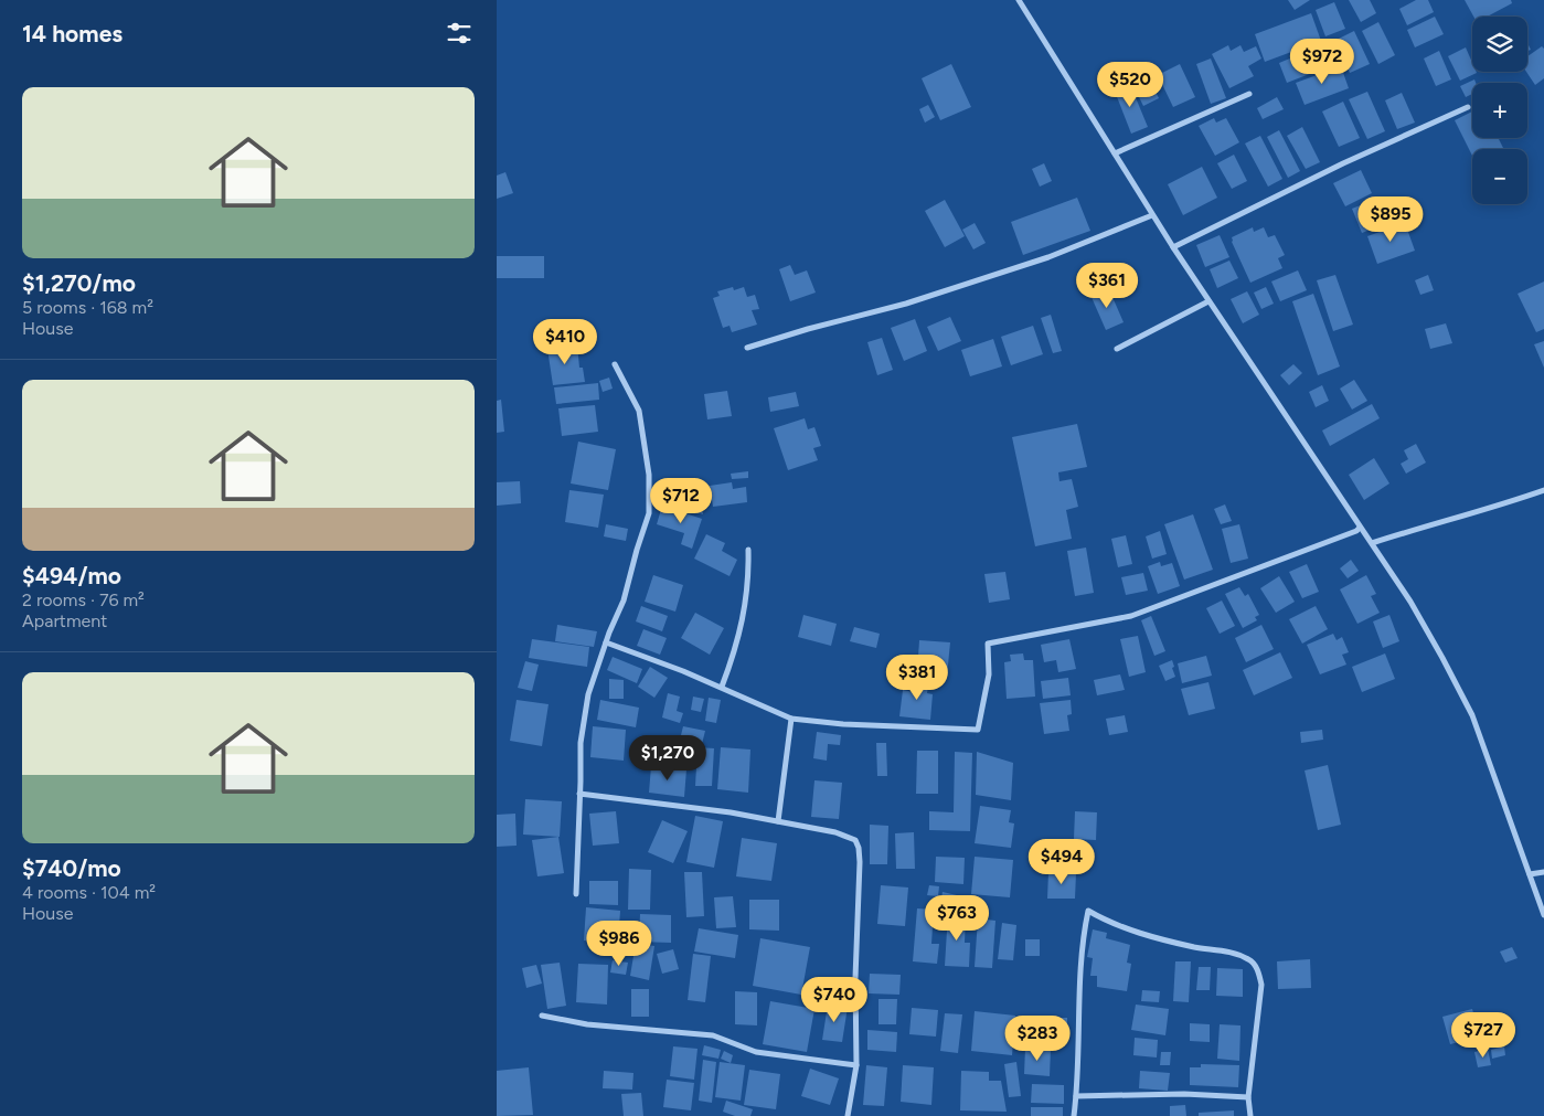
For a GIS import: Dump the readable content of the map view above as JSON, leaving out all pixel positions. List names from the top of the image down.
{
  "page": {
    "heading": "14 homes",
    "map_buttons": ["+", "−"],
    "price": [
      "$972",
      "$520",
      "$895",
      "$361",
      "$410",
      "$712",
      "$381",
      "$1,270",
      "$494",
      "$763",
      "$986",
      "$740",
      "$727",
      "$283"
    ],
    "list": [
      {
        "name": "$1,270/mo",
        "note": "5 rooms · 168 m² · House"
      },
      {
        "name": "$494/mo",
        "note": "2 rooms · 76 m² · Apartment"
      },
      {
        "name": "$740/mo",
        "note": "4 rooms · 104 m² · House"
      }
    ]
  }
}
